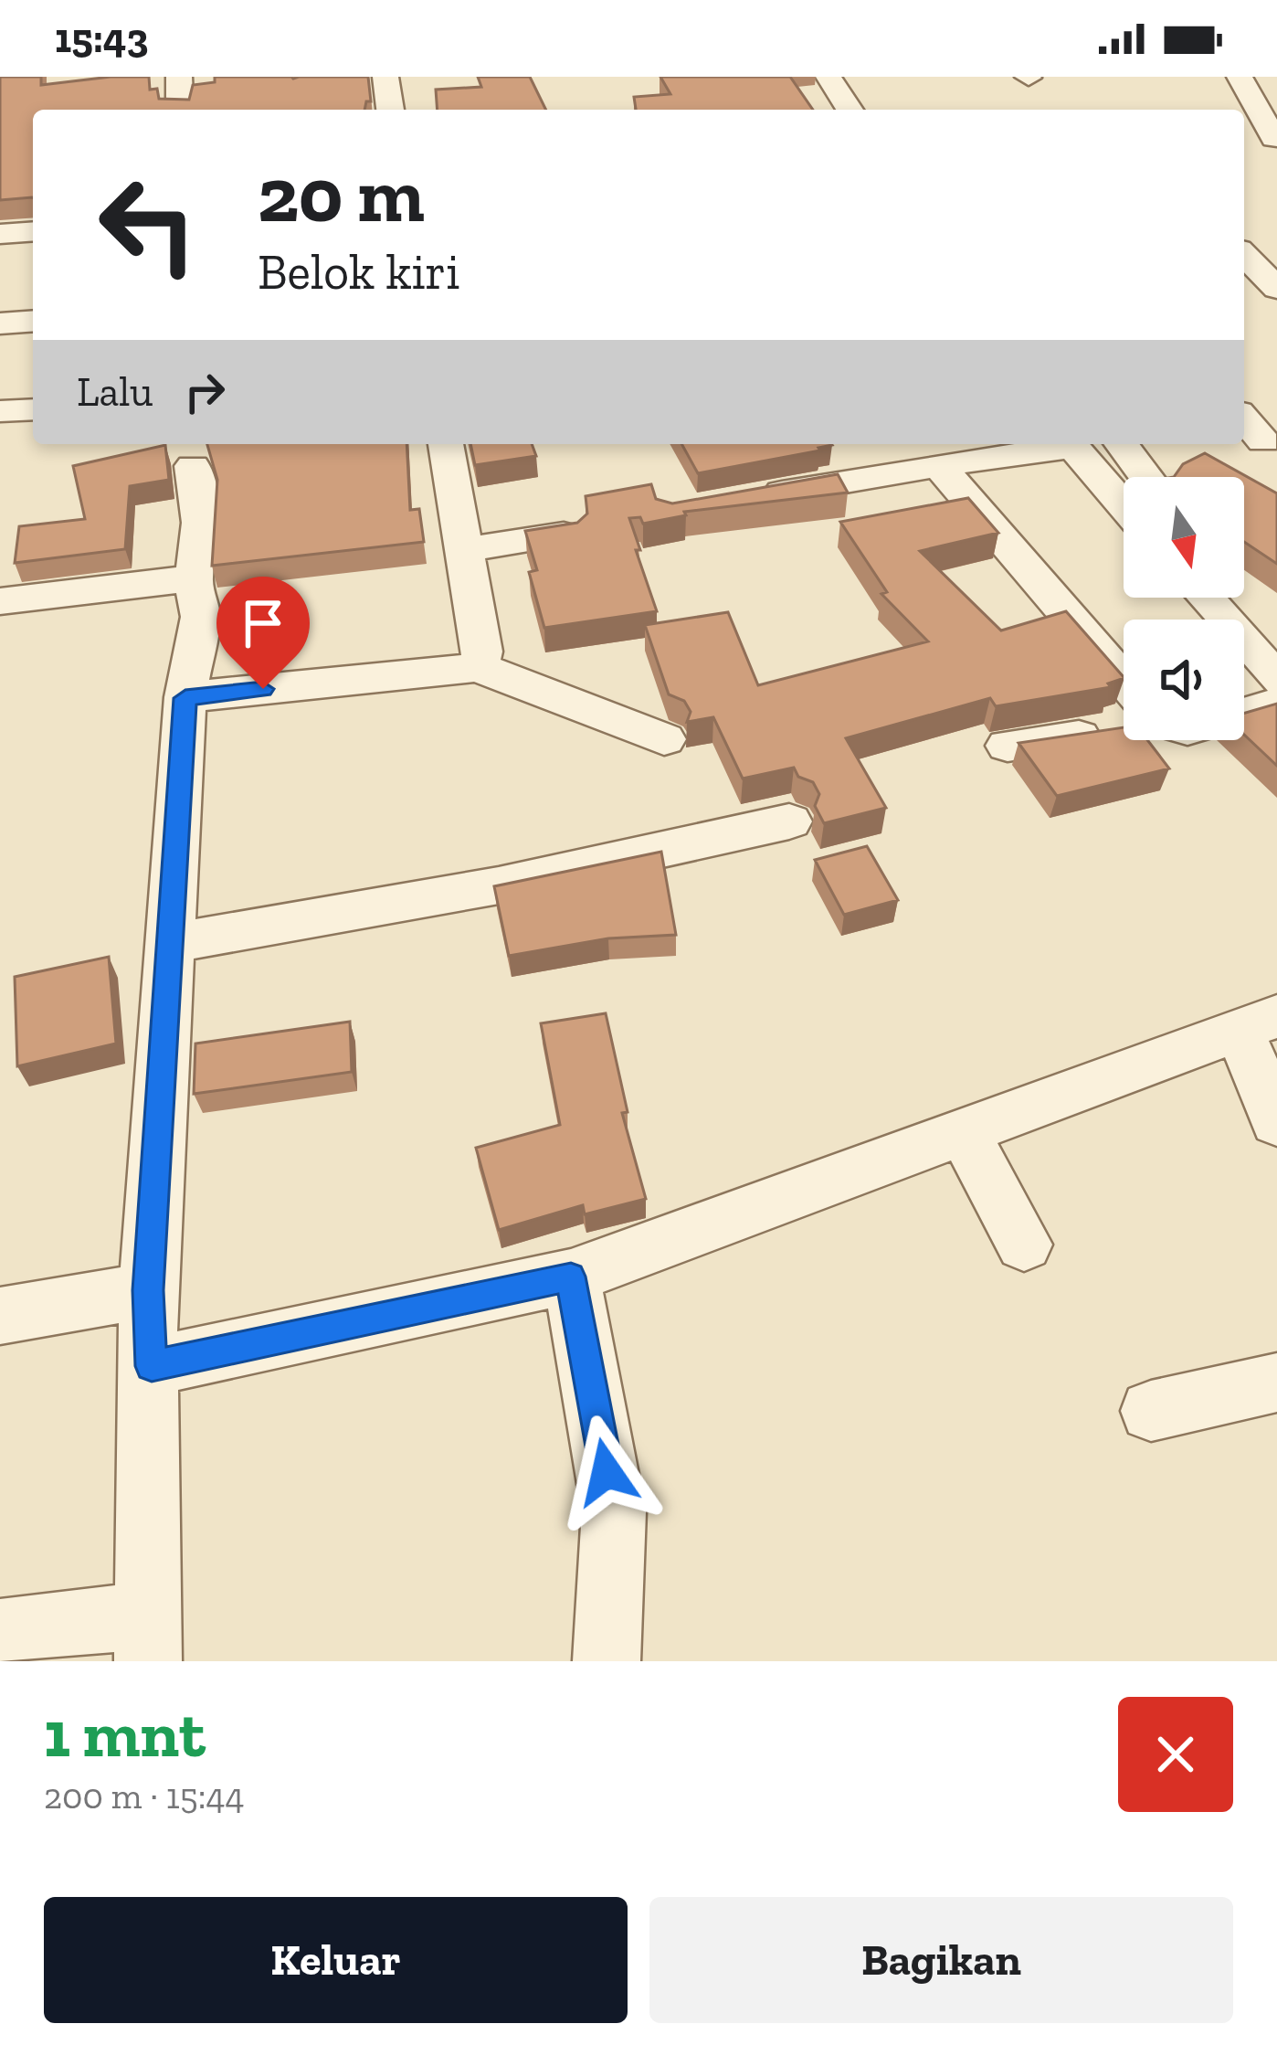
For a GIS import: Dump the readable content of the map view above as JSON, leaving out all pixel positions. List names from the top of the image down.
{
  "north": "bottom",
  "page": {
    "status": "15:43",
    "turn": ["20 m", "Belok kiri"],
    "then": "Lalu",
    "heading": ["1 mnt", "200 m · 15:44"],
    "buttons": ["Keluar", "Bagikan"]
  }
}
